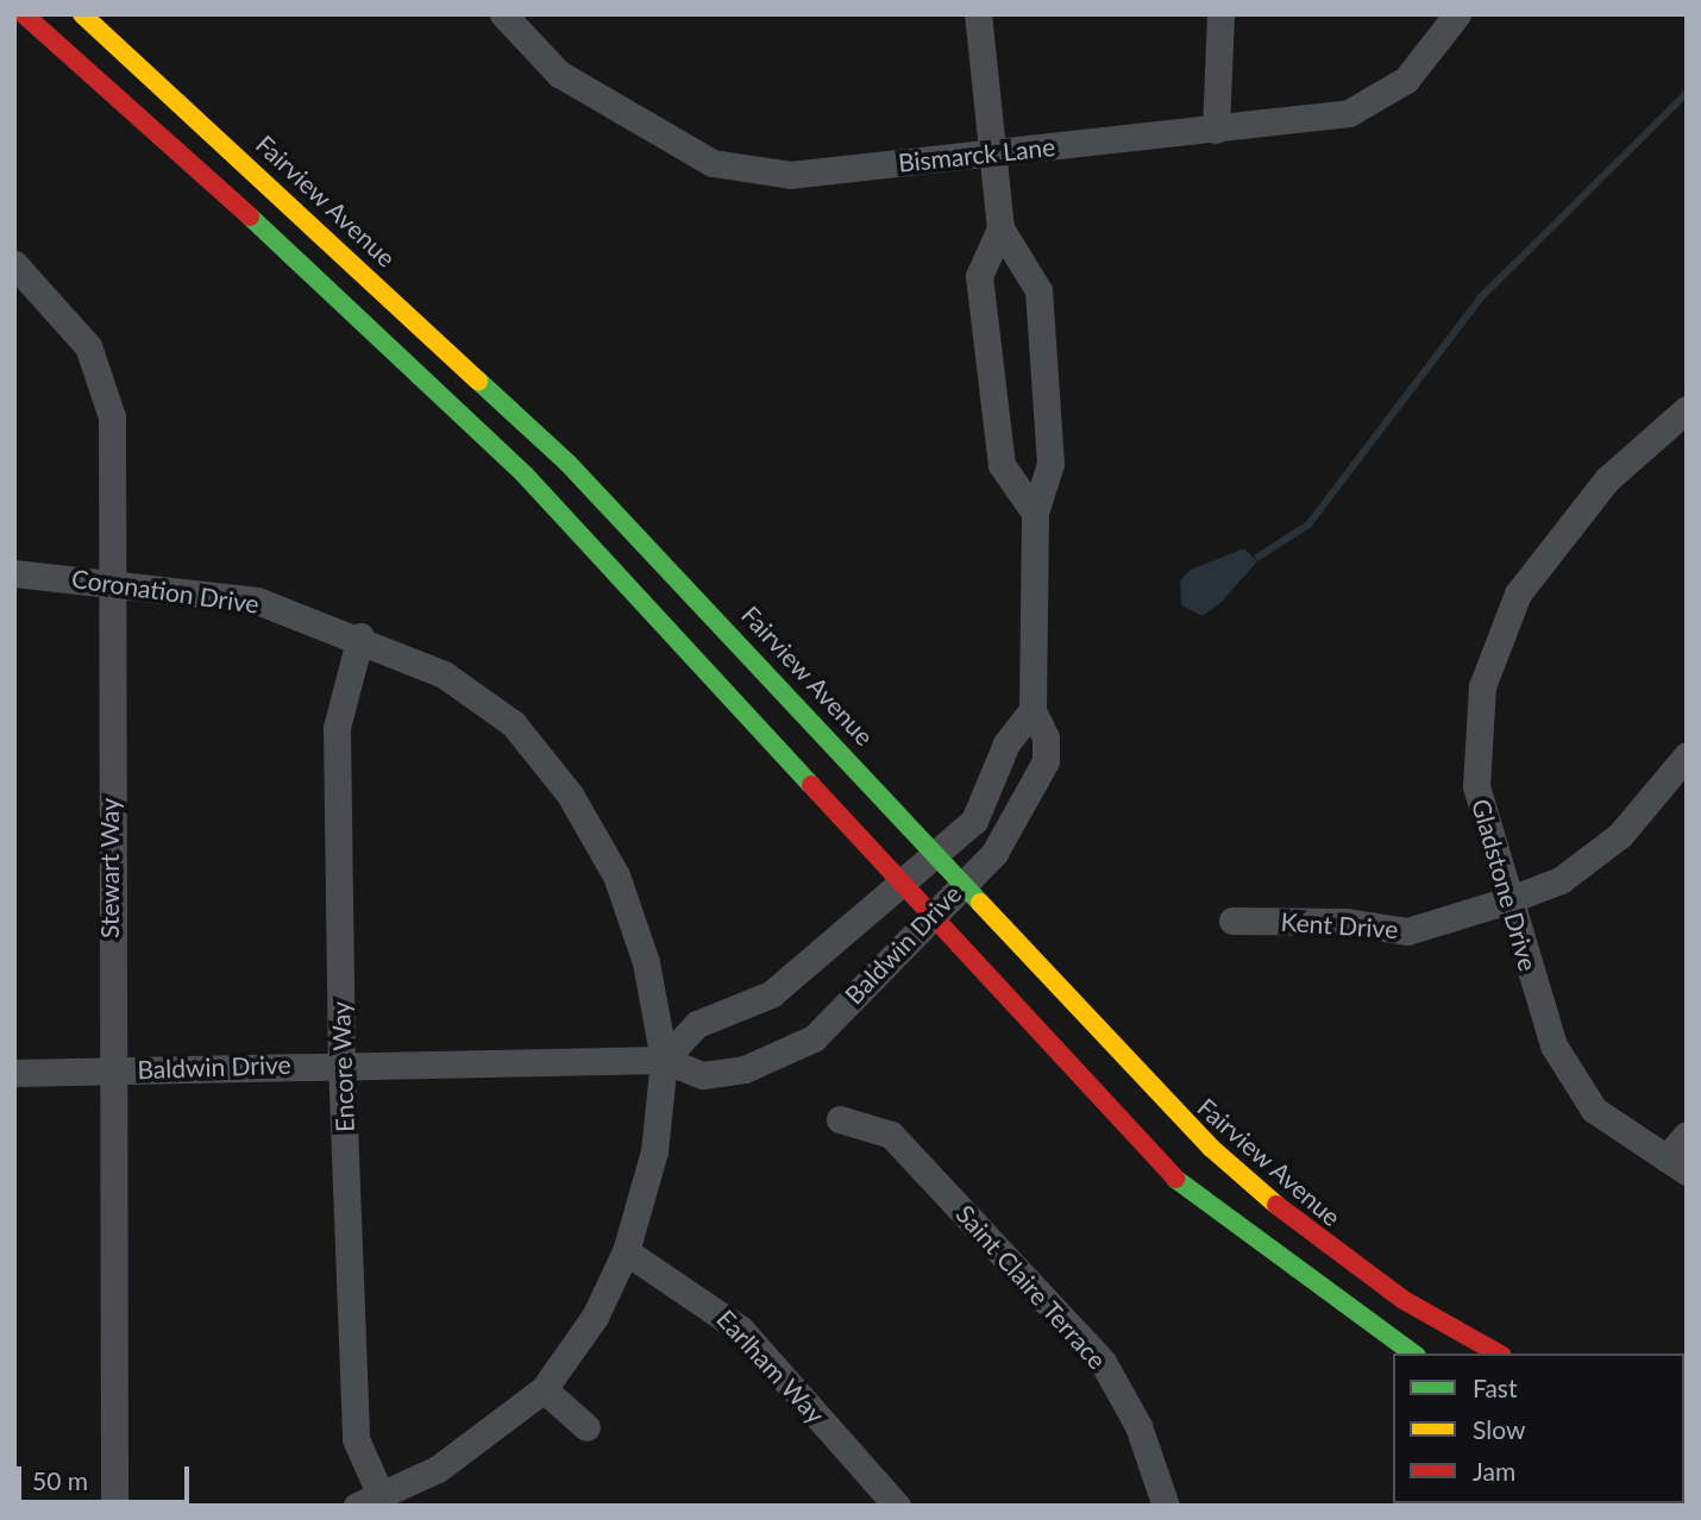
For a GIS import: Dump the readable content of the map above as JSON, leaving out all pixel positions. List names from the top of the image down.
{
  "streets": {
    "street": [
      "Bismarck Lane",
      "Fairview Avenue",
      "Coronation Drive",
      "Stewart Way",
      "Gladstone Drive",
      "Kent Drive",
      "Baldwin Drive",
      "Encore Way",
      "Saint Claire Terrace",
      "Earlham Way"
    ]
  },
  "crossings": [
    ["Bismarck Lane", "Baldwin Drive"],
    ["Fairview Avenue", "Baldwin Drive"],
    ["Coronation Drive", "Stewart Way"],
    ["Coronation Drive", "Baldwin Drive"],
    ["Coronation Drive", "Encore Way"],
    ["Coronation Drive", "Earlham Way"],
    ["Stewart Way", "Baldwin Drive"],
    ["Gladstone Drive", "Kent Drive"],
    ["Baldwin Drive", "Encore Way"]
  ],
  "legend": ["Fast", "Slow", "Jam"],
  "scale_bar": "50 m"
}
